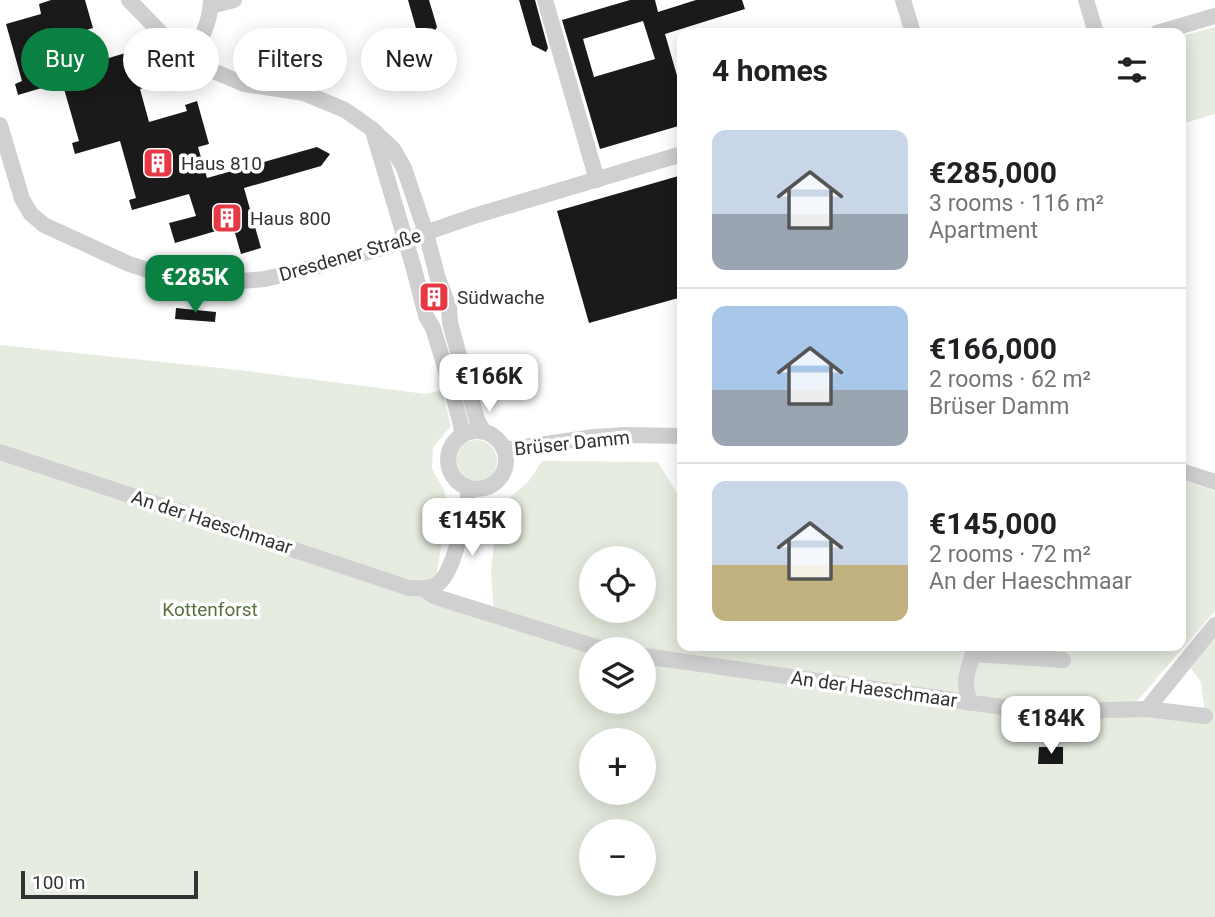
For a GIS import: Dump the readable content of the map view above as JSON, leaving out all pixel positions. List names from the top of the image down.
{
  "streets": {
    "street": ["Dresdener Straße", "Brüser Damm", "An der Haeschmaar"]
  },
  "parks": ["Kottenforst"],
  "places": {
    "building": ["Haus 810", "Haus 800", "Südwache"]
  },
  "scale_bar": "100 m",
  "page": {
    "chip": [
      "Buy",
      "Rent",
      "Filters",
      "New"
    ],
    "heading": "4 homes",
    "list": [
      {
        "name": "€285,000",
        "note": "3 rooms · 116 m² · Apartment"
      },
      {
        "name": "€166,000",
        "note": "2 rooms · 62 m² · Brüser Damm"
      },
      {
        "name": "€145,000",
        "note": "2 rooms · 72 m² · An der Haeschmaar"
      }
    ],
    "price": [
      "€285K",
      "€166K",
      "€145K",
      "€184K"
    ],
    "map_buttons": ["+", "−"],
    "scale": "100 m"
  }
}
